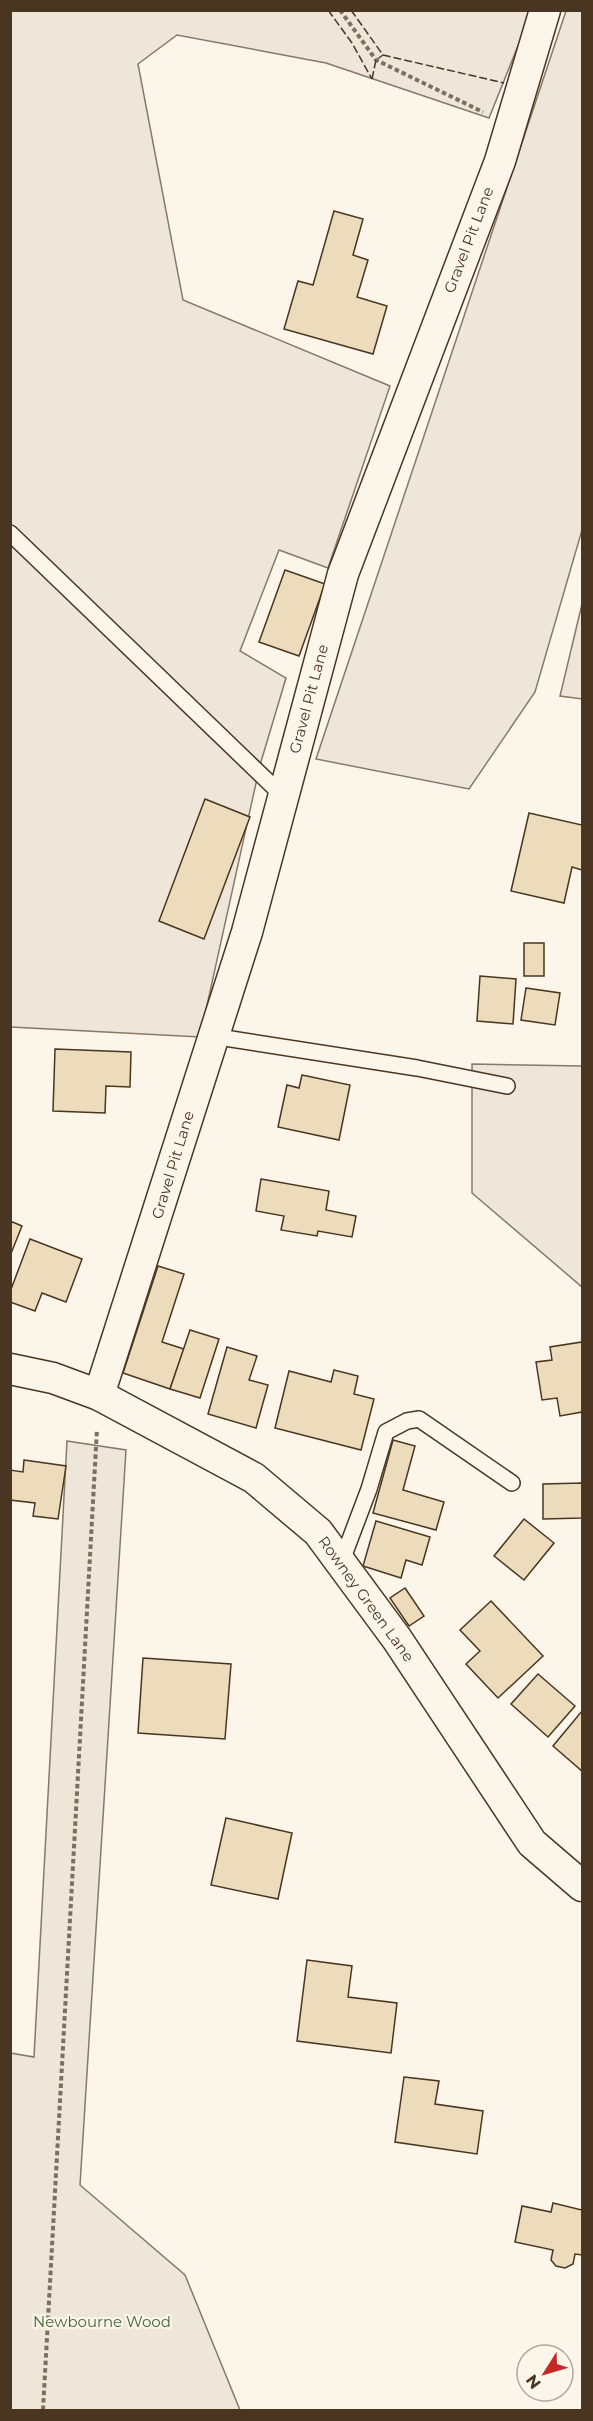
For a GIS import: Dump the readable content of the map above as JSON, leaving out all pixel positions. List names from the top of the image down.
{
  "streets": {
    "street": ["Gravel Pit Lane", "Rowney Green Lane"]
  },
  "crossings": [
    ["Gravel Pit Lane", "Rowney Green Lane"]
  ],
  "parks": ["Newbourne Wood"],
  "north": "bottom left"
}
